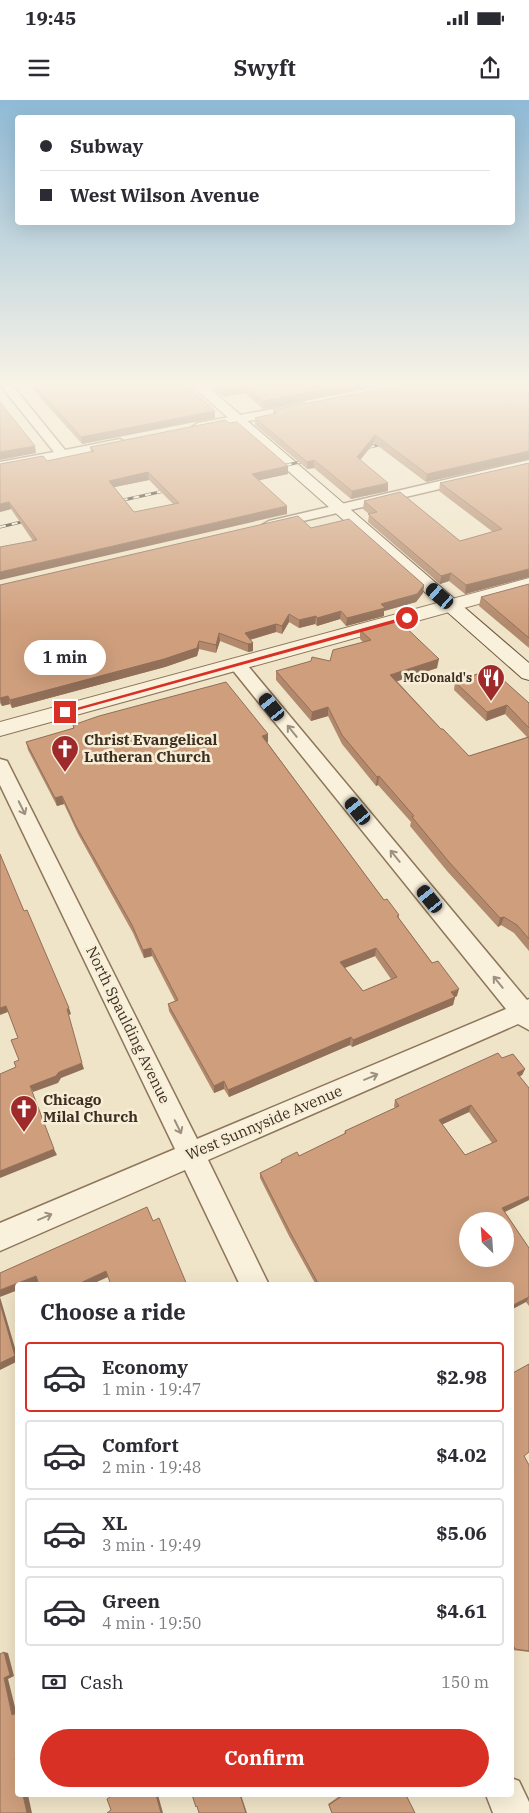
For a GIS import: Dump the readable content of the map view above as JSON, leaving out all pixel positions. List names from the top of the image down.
{
  "streets": {
    "street": ["North Spaulding Avenue", "West Sunnyside Avenue"]
  },
  "crossings": [
    ["North Spaulding Avenue", "West Sunnyside Avenue"]
  ],
  "one_way": ["North Spaulding Avenue", "West Sunnyside Avenue"],
  "places": {
    "restaurant": ["McDonald's"],
    "church": ["Christ Evangelical Lutheran Church", "Chicago Milal Church"]
  },
  "north": "top left",
  "page": {
    "status": "19:45",
    "header": "Swyft",
    "banner": ["Subway", "West Wilson Avenue"],
    "bubble": "1 min",
    "heading": "Choose a ride",
    "list": [
      {
        "name": "Economy",
        "note": "1 min · 19:47",
        "value": "$2.98"
      },
      {
        "name": "Comfort",
        "note": "2 min · 19:48",
        "value": "$4.02"
      },
      {
        "name": "XL",
        "note": "3 min · 19:49",
        "value": "$5.06"
      },
      {
        "name": "Green",
        "note": "4 min · 19:50",
        "value": "$4.61"
      }
    ],
    "pay": ["Cash", "150 m"],
    "buttons": "Confirm"
  }
}
